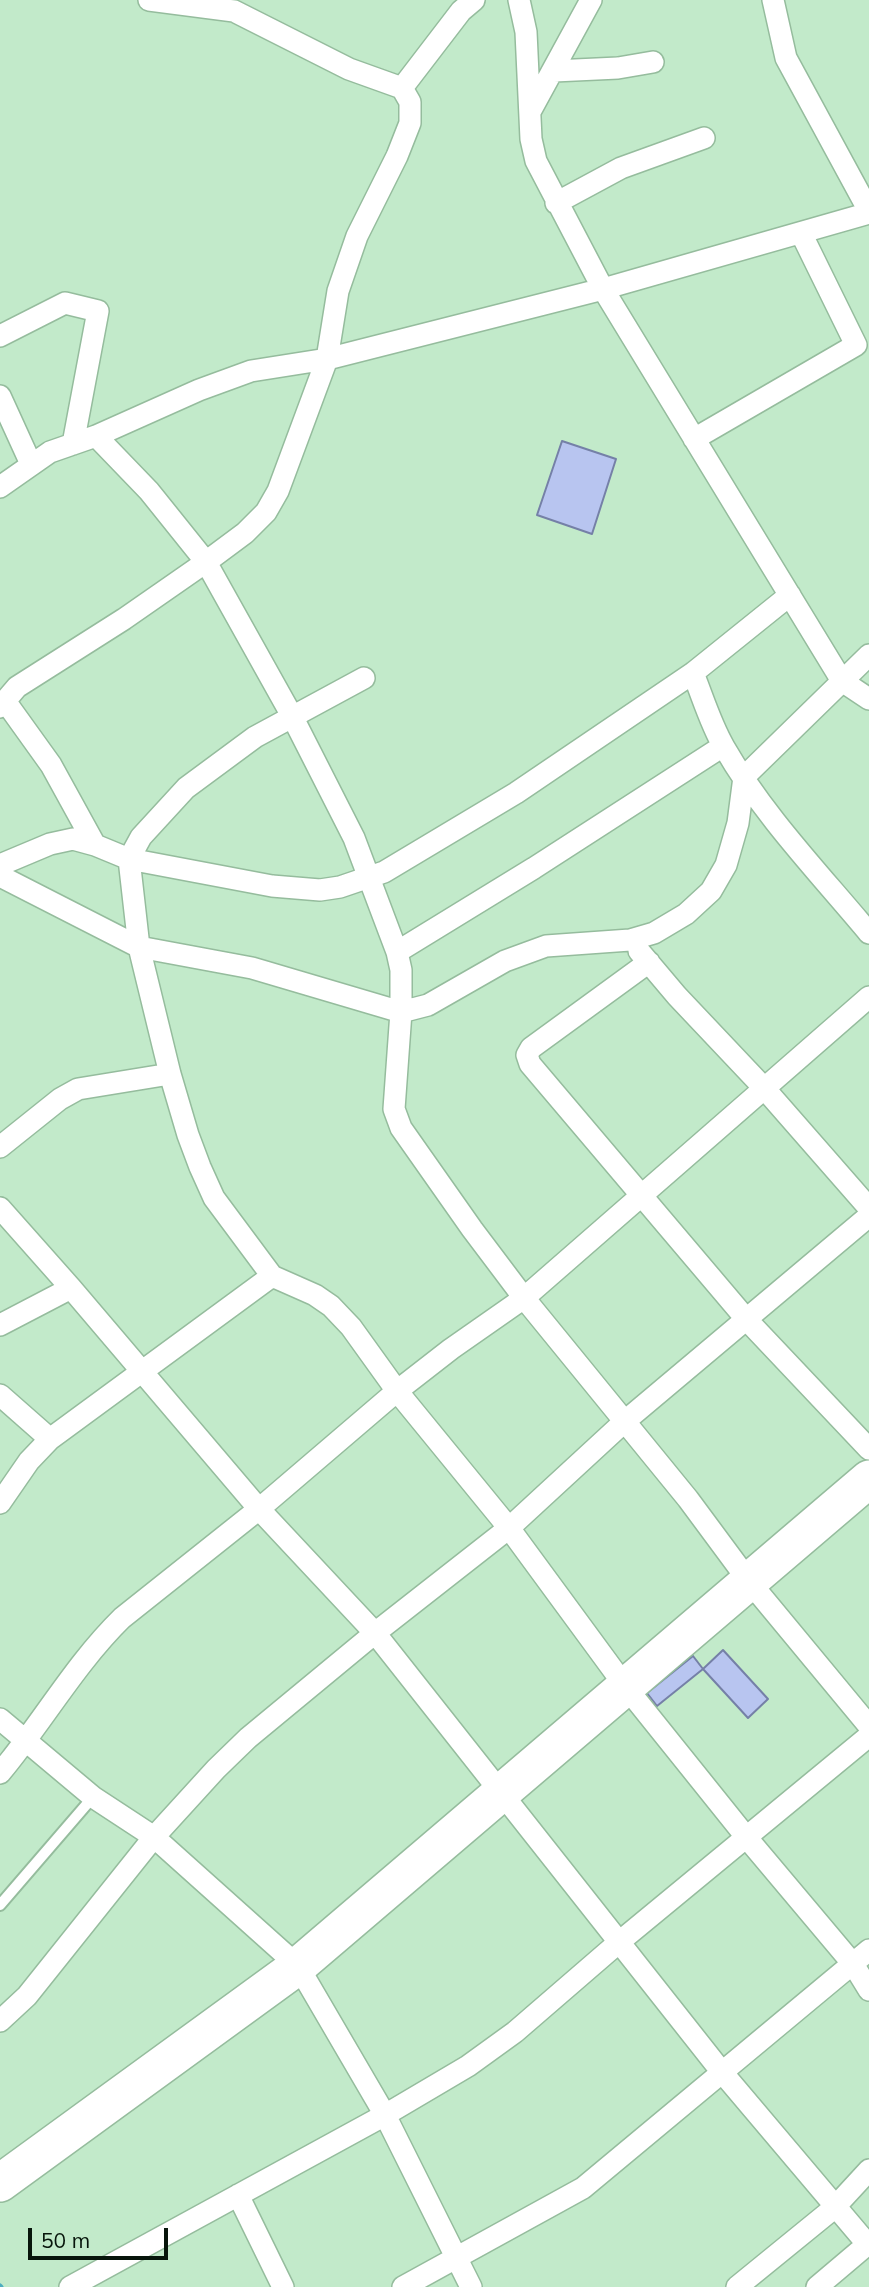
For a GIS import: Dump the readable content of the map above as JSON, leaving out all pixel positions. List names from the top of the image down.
{
  "scale_bar": "50 m"
}
